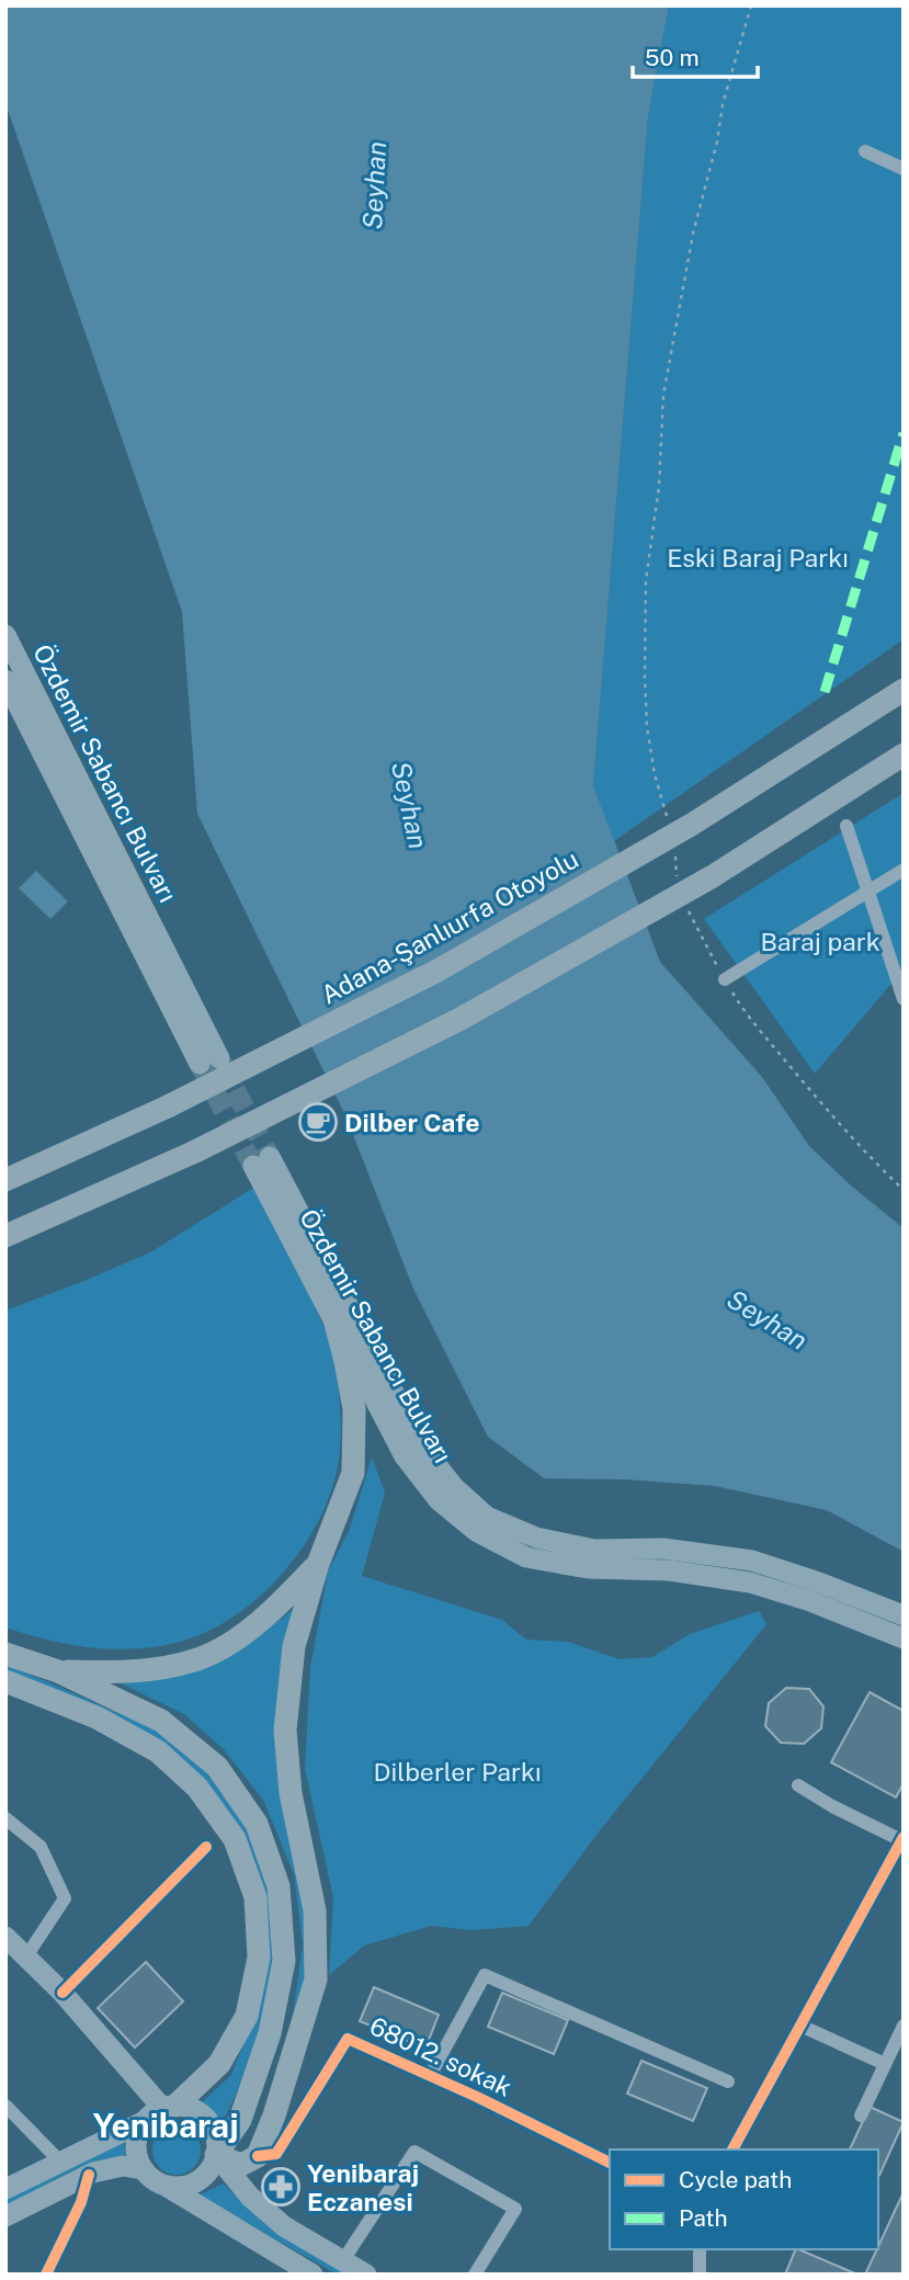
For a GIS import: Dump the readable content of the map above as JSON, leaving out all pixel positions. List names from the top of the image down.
{
  "streets": {
    "highway": ["Adana-Şanlıurfa Otoyolu"],
    "main road": ["Özdemir Sabancı Bulvarı"],
    "street": ["68012. sokak"]
  },
  "districts": ["Yenibaraj"],
  "water": ["Seyhan"],
  "parks": ["Eski Baraj Parkı", "Baraj park", "Dilberler Parkı"],
  "places": {
    "cafe": ["Dilber Cafe"],
    "pharmacy": ["Yenibaraj Eczanesi"]
  },
  "legend": ["Cycle path", "Path"],
  "scale_bar": "50 m"
}
